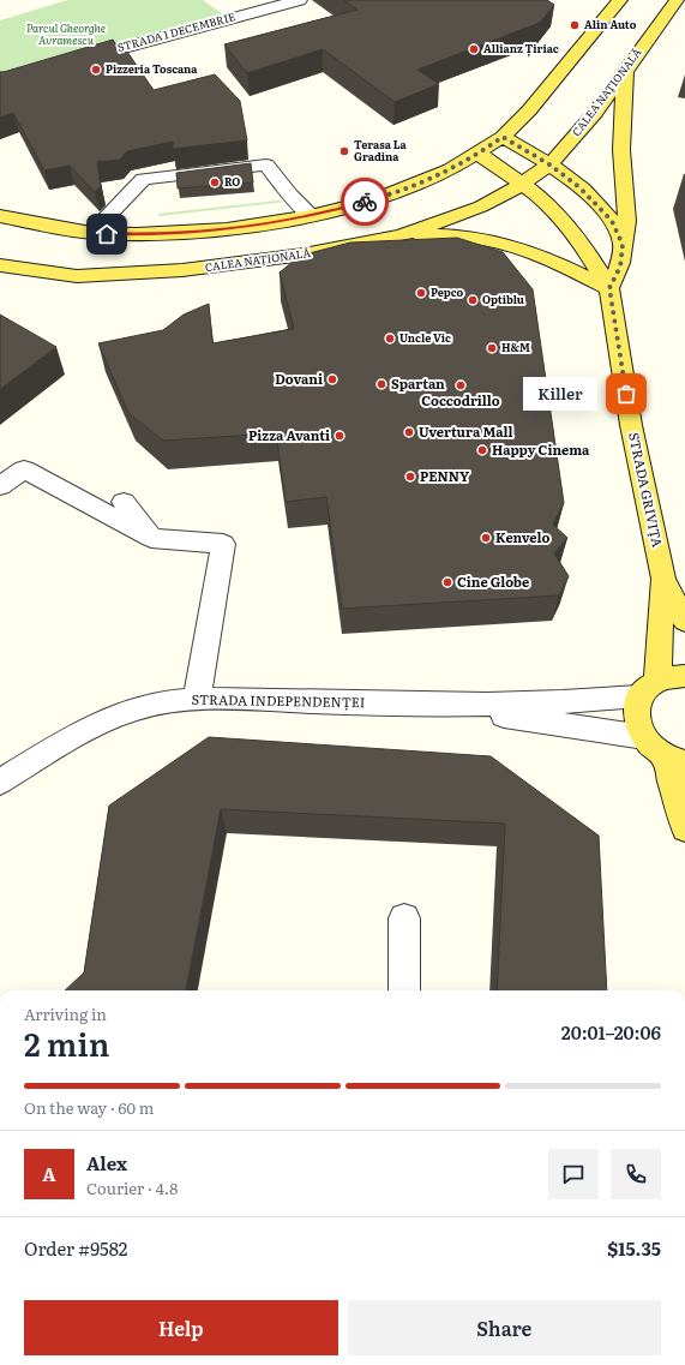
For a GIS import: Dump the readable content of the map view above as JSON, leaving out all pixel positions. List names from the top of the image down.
{
  "streets": {
    "main road": ["CALEA NAȚIONALĂ", "STRADA GRIVIȚA"],
    "street": ["STRADA 1 DECEMBRIE", "STRADA INDEPENDENȚEI"]
  },
  "crossings": [
    ["CALEA NAȚIONALĂ", "STRADA GRIVIȚA"],
    ["STRADA GRIVIȚA", "STRADA INDEPENDENȚEI"]
  ],
  "parks": ["Parcul Gheorghe Avramescu"],
  "places": [
    "Alin Auto",
    "Allianz Țiriac",
    "Pizzeria Toscana",
    "Terasa La Gradina",
    "RO",
    "Pepco",
    "Optiblu",
    "Uncle Vic",
    "H&M",
    "Dovani",
    "Spartan",
    "Coccodrillo",
    "Killer",
    "Uvertura Mall",
    "Pizza Avanti",
    "Happy Cinema",
    "PENNY",
    "Kenvelo",
    "Cine Globe"
  ],
  "page": {
    "bubble": "Killer",
    "heading": ["2 min", "Arriving in", "20:01–20:06"],
    "panel": [
      "Alex",
      "Courier · 4.8",
      "Order #9582",
      "$15.35"
    ],
    "bar": "On the way · 60 m",
    "round": "A",
    "buttons": ["Help", "Share"]
  }
}
